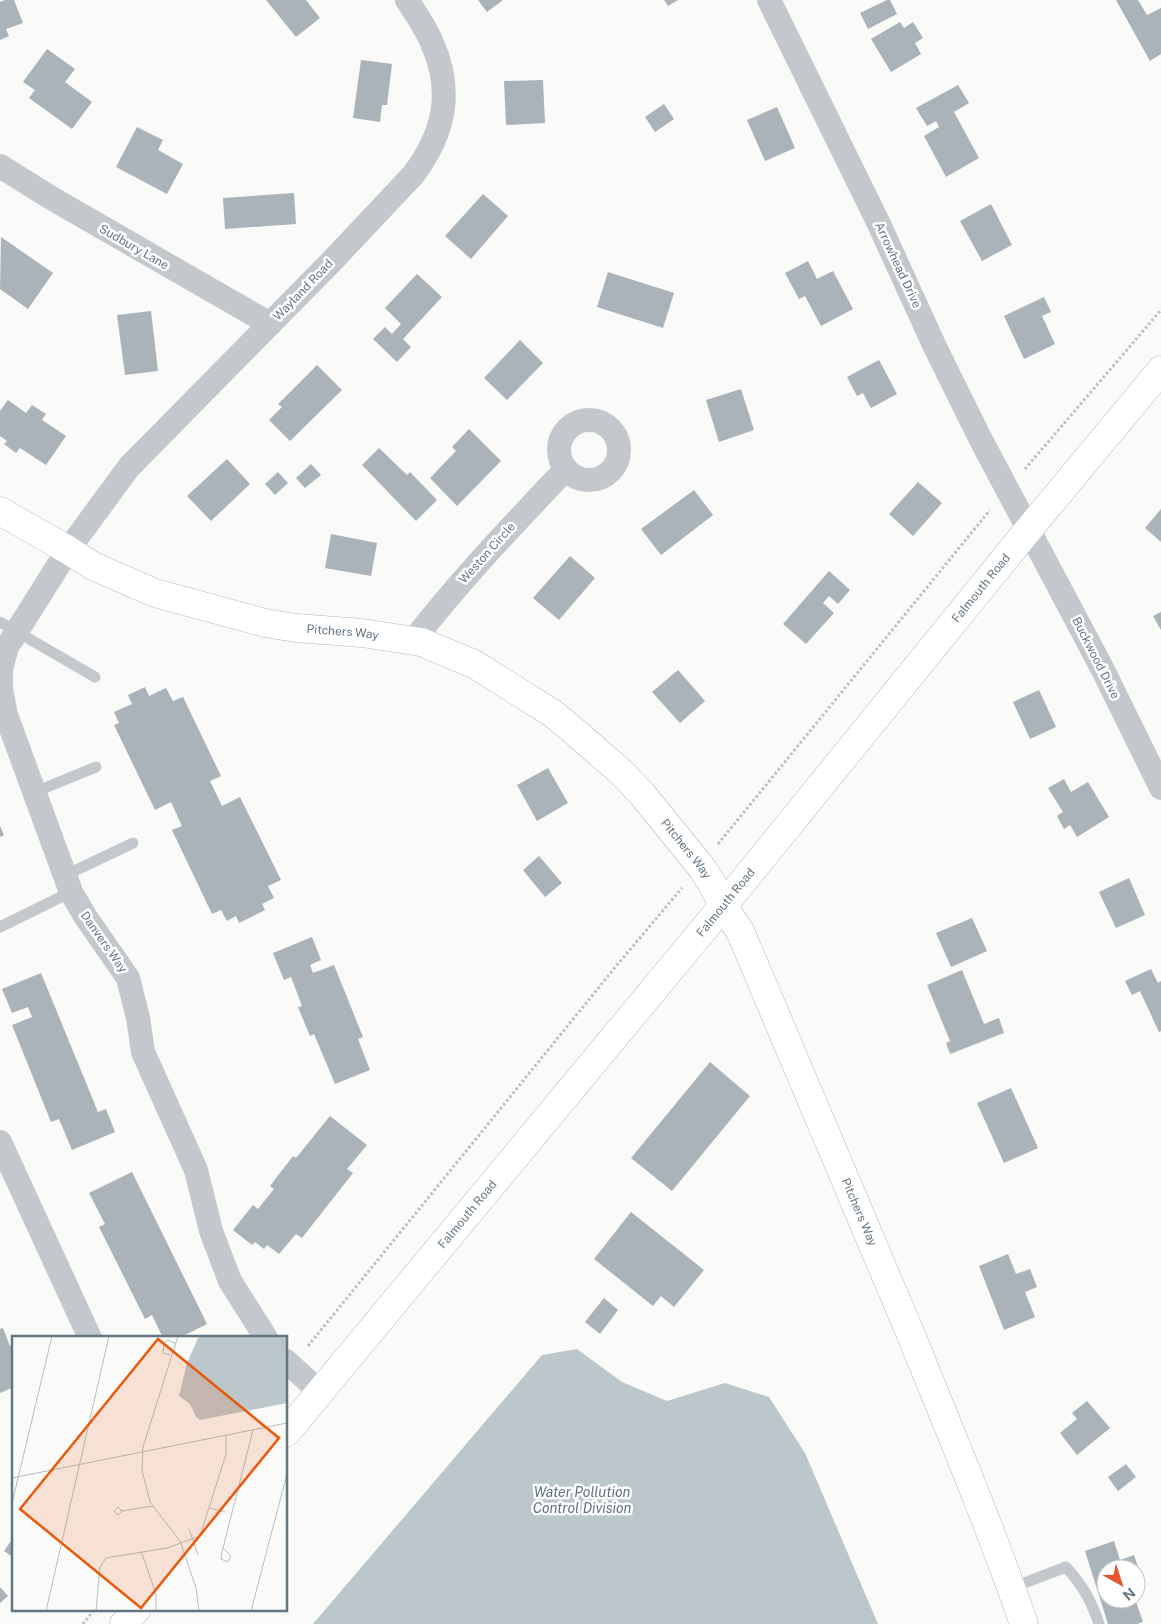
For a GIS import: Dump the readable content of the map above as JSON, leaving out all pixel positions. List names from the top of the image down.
{
  "streets": {
    "main road": ["Falmouth Road", "Pitchers Way"],
    "street": [
      "Sudbury Lane",
      "Arrowhead Drive",
      "Wayland Road",
      "Weston Circle",
      "Buckwood Drive",
      "Danvers Way"
    ]
  },
  "crossings": [
    ["Sudbury Lane", "Wayland Road"],
    ["Arrowhead Drive", "Falmouth Road"],
    ["Arrowhead Drive", "Buckwood Drive"],
    ["Wayland Road", "Pitchers Way"],
    ["Wayland Road", "Danvers Way"],
    ["Weston Circle", "Pitchers Way"],
    ["Falmouth Road", "Pitchers Way"],
    ["Falmouth Road", "Buckwood Drive"],
    ["Pitchers Way", "Danvers Way"]
  ],
  "water": ["Water Pollution Control Division"],
  "north": "bottom right"
}
